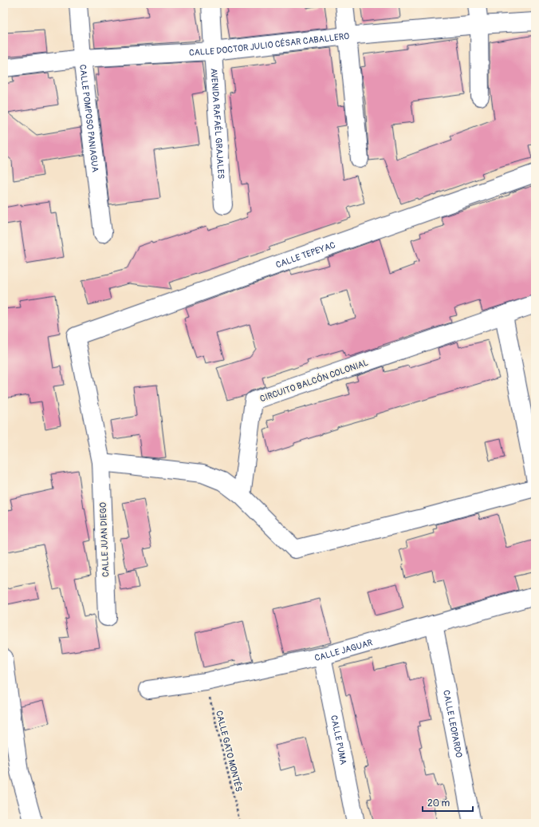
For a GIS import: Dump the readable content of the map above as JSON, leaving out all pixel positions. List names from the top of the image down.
{
  "streets": {
    "street": [
      "CALLE DOCTOR JULIO CÉSAR CABALLERO",
      "CALLE POMPOSO PANIAGUA",
      "AVENIDA RAFAÉL GRAJALES",
      "CALLE TEPEYAC",
      "CIRCUITO BALCÓN COLONIAL",
      "CALLE JUAN DIEGO",
      "CALLE JAGUAR",
      "CALLE LEOPARDO",
      "CALLE PUMA"
    ],
    "path": ["CALLE GATO MONTÉS"]
  },
  "crossings": [
    ["CALLE DOCTOR JULIO CÉSAR CABALLERO", "CALLE POMPOSO PANIAGUA"],
    ["CALLE DOCTOR JULIO CÉSAR CABALLERO", "AVENIDA RAFAÉL GRAJALES"],
    ["CALLE TEPEYAC", "CALLE JUAN DIEGO"],
    ["CALLE JAGUAR", "CALLE LEOPARDO"],
    ["CALLE JAGUAR", "CALLE PUMA"],
    ["CALLE JAGUAR", "CALLE GATO MONTÉS"]
  ],
  "scale_bar": "20 m"
}
